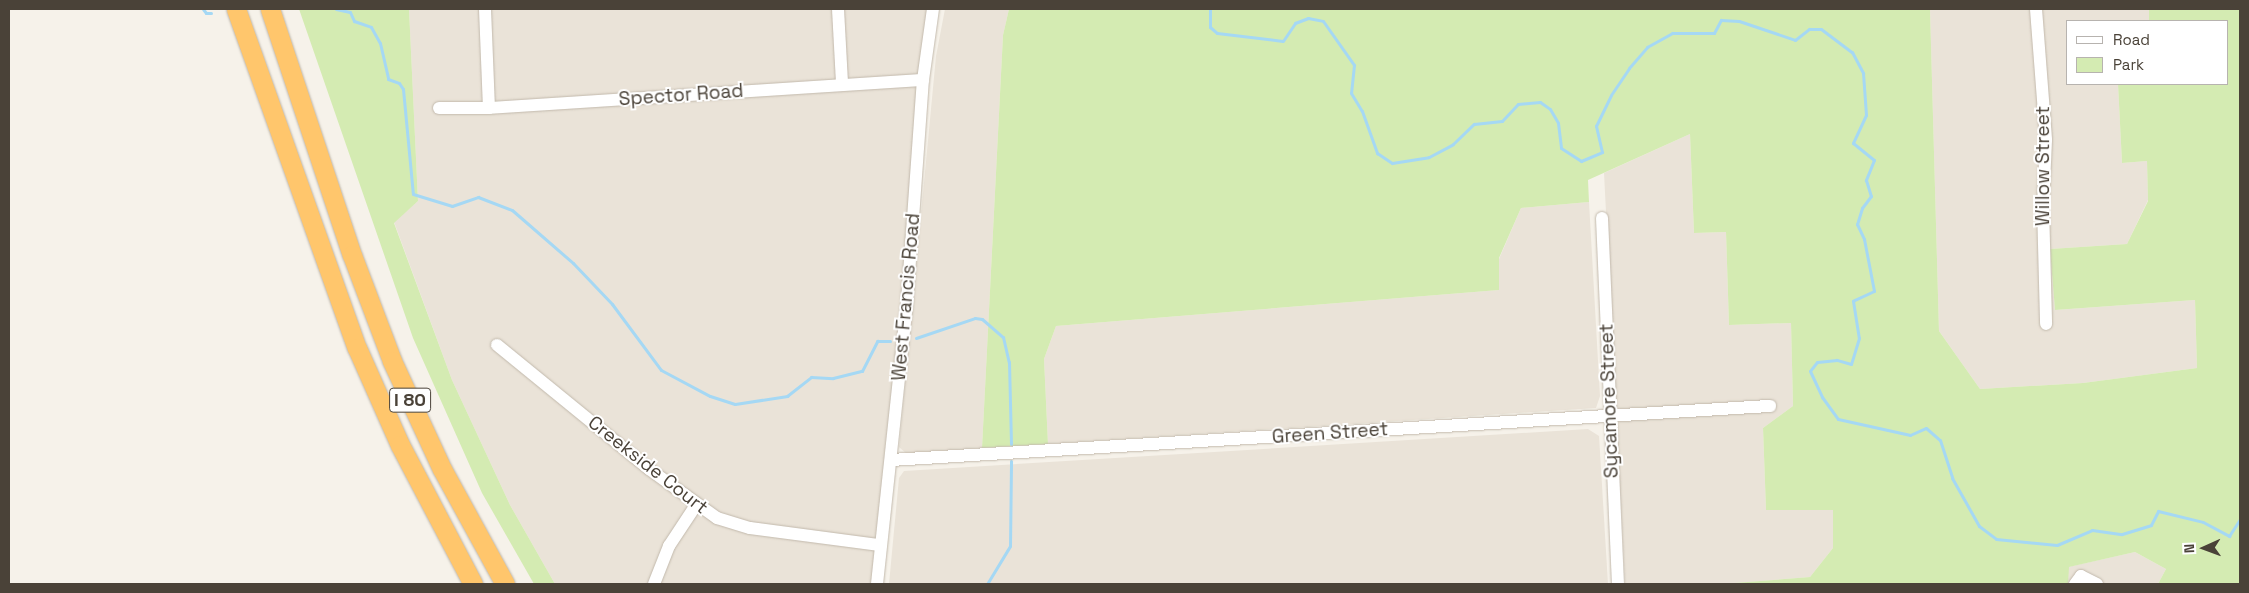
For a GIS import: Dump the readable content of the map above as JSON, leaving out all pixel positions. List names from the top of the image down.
{
  "streets": {
    "highway": ["I 80"],
    "street": [
      "Spector Road",
      "Willow Street",
      "West Francis Road",
      "Sycamore Street",
      "Green Street",
      "Creekside Court"
    ]
  },
  "crossings": [
    ["Spector Road", "West Francis Road"],
    ["West Francis Road", "Green Street"],
    ["West Francis Road", "Creekside Court"],
    ["Sycamore Street", "Green Street"]
  ],
  "legend": ["Road", "Park"],
  "north": "left"
}
